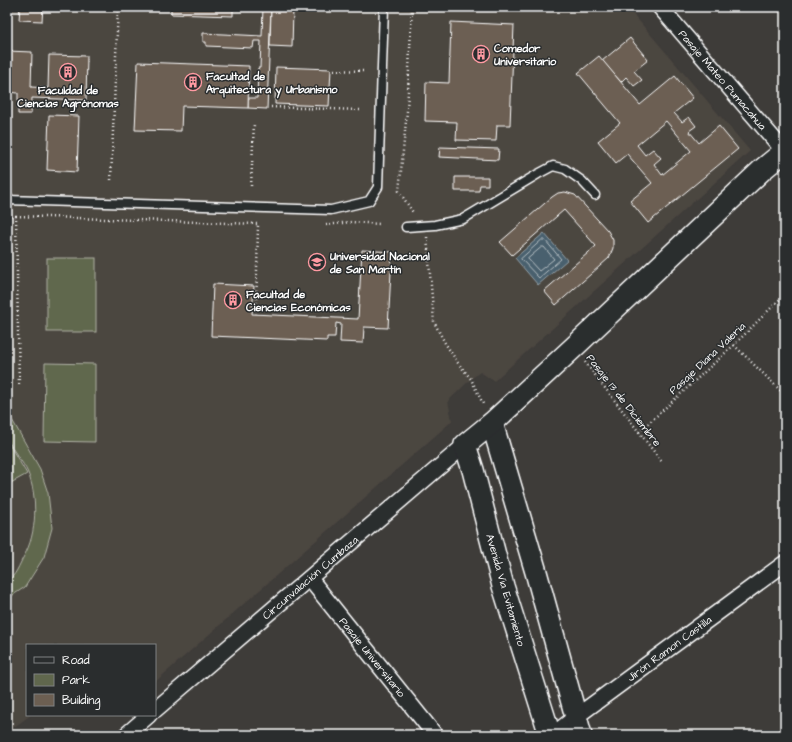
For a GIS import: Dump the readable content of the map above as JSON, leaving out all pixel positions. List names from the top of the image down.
{
  "streets": {
    "street": [
      "Pasaje Mateo Pumacahua",
      "Circunvalación Cumbaza",
      "Avenida Via Evitamiento",
      "Jirón Ramon Castilla",
      "Pasaje Universitario"
    ],
    "path": ["Pasaje Diana Valeria", "Pasaje 13 de Diciembre"]
  },
  "crossings": [
    ["Pasaje Diana Valeria", "Pasaje 13 de Diciembre"],
    ["Circunvalación Cumbaza", "Avenida Via Evitamiento"],
    ["Circunvalación Cumbaza", "Pasaje Universitario"]
  ],
  "places": {
    "building": [
      "Comedor Universitario",
      "Faculdad de Ciencias Agrónomas",
      "Facultad de Arquitectura y Urbanismo",
      "Facultad de Ciencias Económicas"
    ],
    "school or university": ["Universidad Nacional de San Martín"]
  },
  "legend": ["Road", "Park", "Building"]
}
